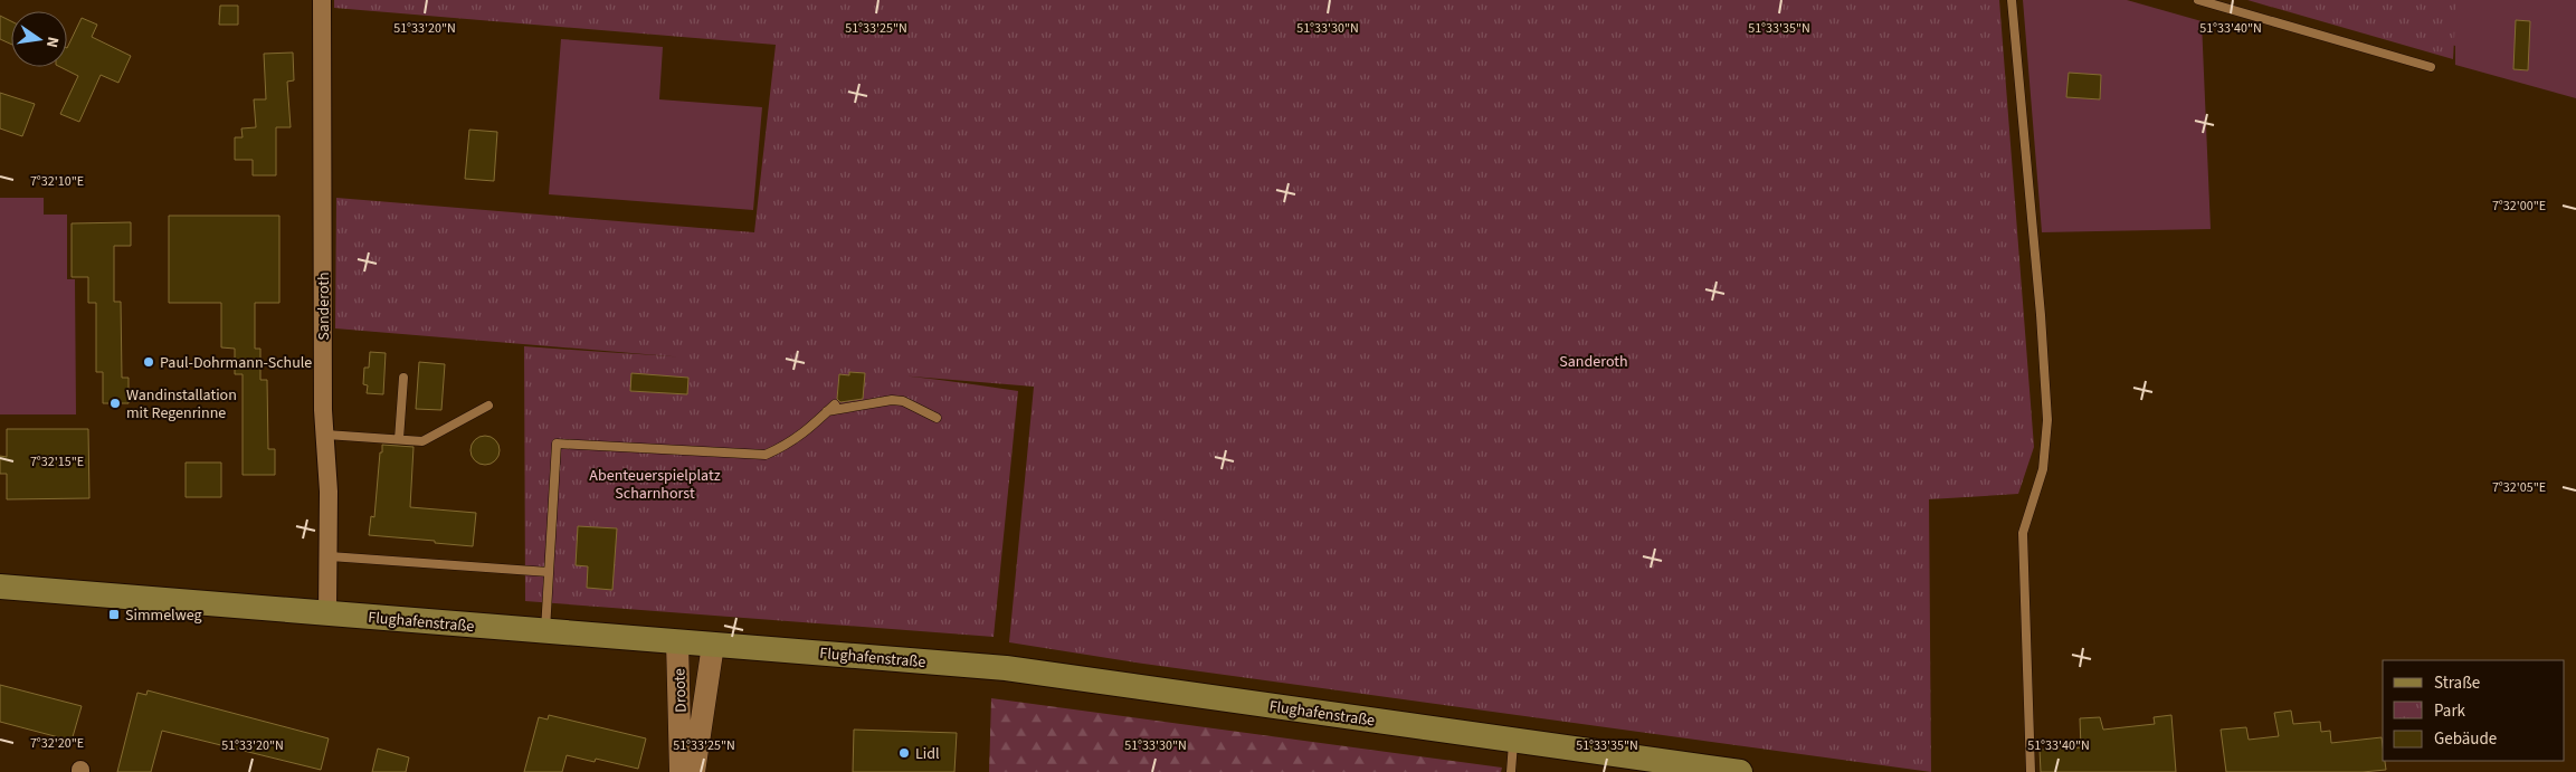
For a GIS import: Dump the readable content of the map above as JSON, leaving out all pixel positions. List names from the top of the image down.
{
  "streets": {
    "main road": ["Flughafenstraße"],
    "street": ["Sanderoth", "Droote"]
  },
  "crossings": [
    ["Sanderoth", "Flughafenstraße"],
    ["Flughafenstraße", "Droote"]
  ],
  "parks": ["Sanderoth", "Abenteuerspielplatz Scharnhorst"],
  "places": {
    "other": ["Paul-Dohrmann-Schule", "Wandinstallation mit Regenrinne", "Lidl"],
    "transit": ["Simmelweg"]
  },
  "legend": ["Straße", "Park", "Gebäude"],
  "north": "right",
  "coordinates": [
    "51°33'20\"N",
    "51°33'25\"N",
    "51°33'30\"N",
    "51°33'35\"N",
    "51°33'40\"N",
    "7°32'10\"E",
    "7°32'00\"E",
    "7°32'15\"E",
    "7°32'05\"E",
    "7°32'20\"E"
  ]
}
